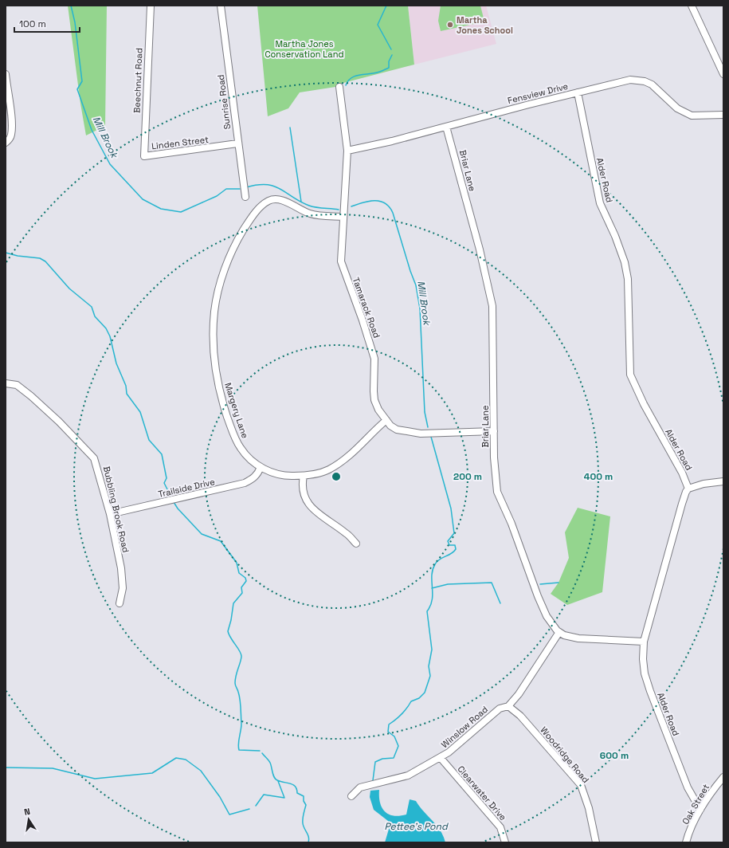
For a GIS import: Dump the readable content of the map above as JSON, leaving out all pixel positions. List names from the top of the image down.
{
  "streets": {
    "street": [
      "Beechnut Road",
      "Fensview Drive",
      "Sunrise Road",
      "Linden Street",
      "Briar Lane",
      "Alder Road",
      "Tamarack Road",
      "Margery Lane",
      "Trailside Drive",
      "Bubbling Brook Road",
      "Winslow Road",
      "Woodridge Road",
      "Clearwater Drive",
      "Oak Street"
    ]
  },
  "crossings": [
    ["Beechnut Road", "Linden Street"],
    ["Fensview Drive", "Briar Lane"],
    ["Fensview Drive", "Alder Road"],
    ["Fensview Drive", "Tamarack Road"],
    ["Sunrise Road", "Linden Street"],
    ["Briar Lane", "Tamarack Road"],
    ["Briar Lane", "Winslow Road"],
    ["Alder Road", "Oak Street"],
    ["Tamarack Road", "Margery Lane"],
    ["Margery Lane", "Trailside Drive"],
    ["Trailside Drive", "Bubbling Brook Road"],
    ["Winslow Road", "Woodridge Road"],
    ["Winslow Road", "Clearwater Drive"]
  ],
  "water": ["Mill Brook", "Pettee's Pond"],
  "parks": ["Martha Jones Conservation Land"],
  "places": ["Martha Jones School"],
  "scale_bar": "100 m",
  "north": "top",
  "rings": ["200 m", "400 m", "600 m"]
}
